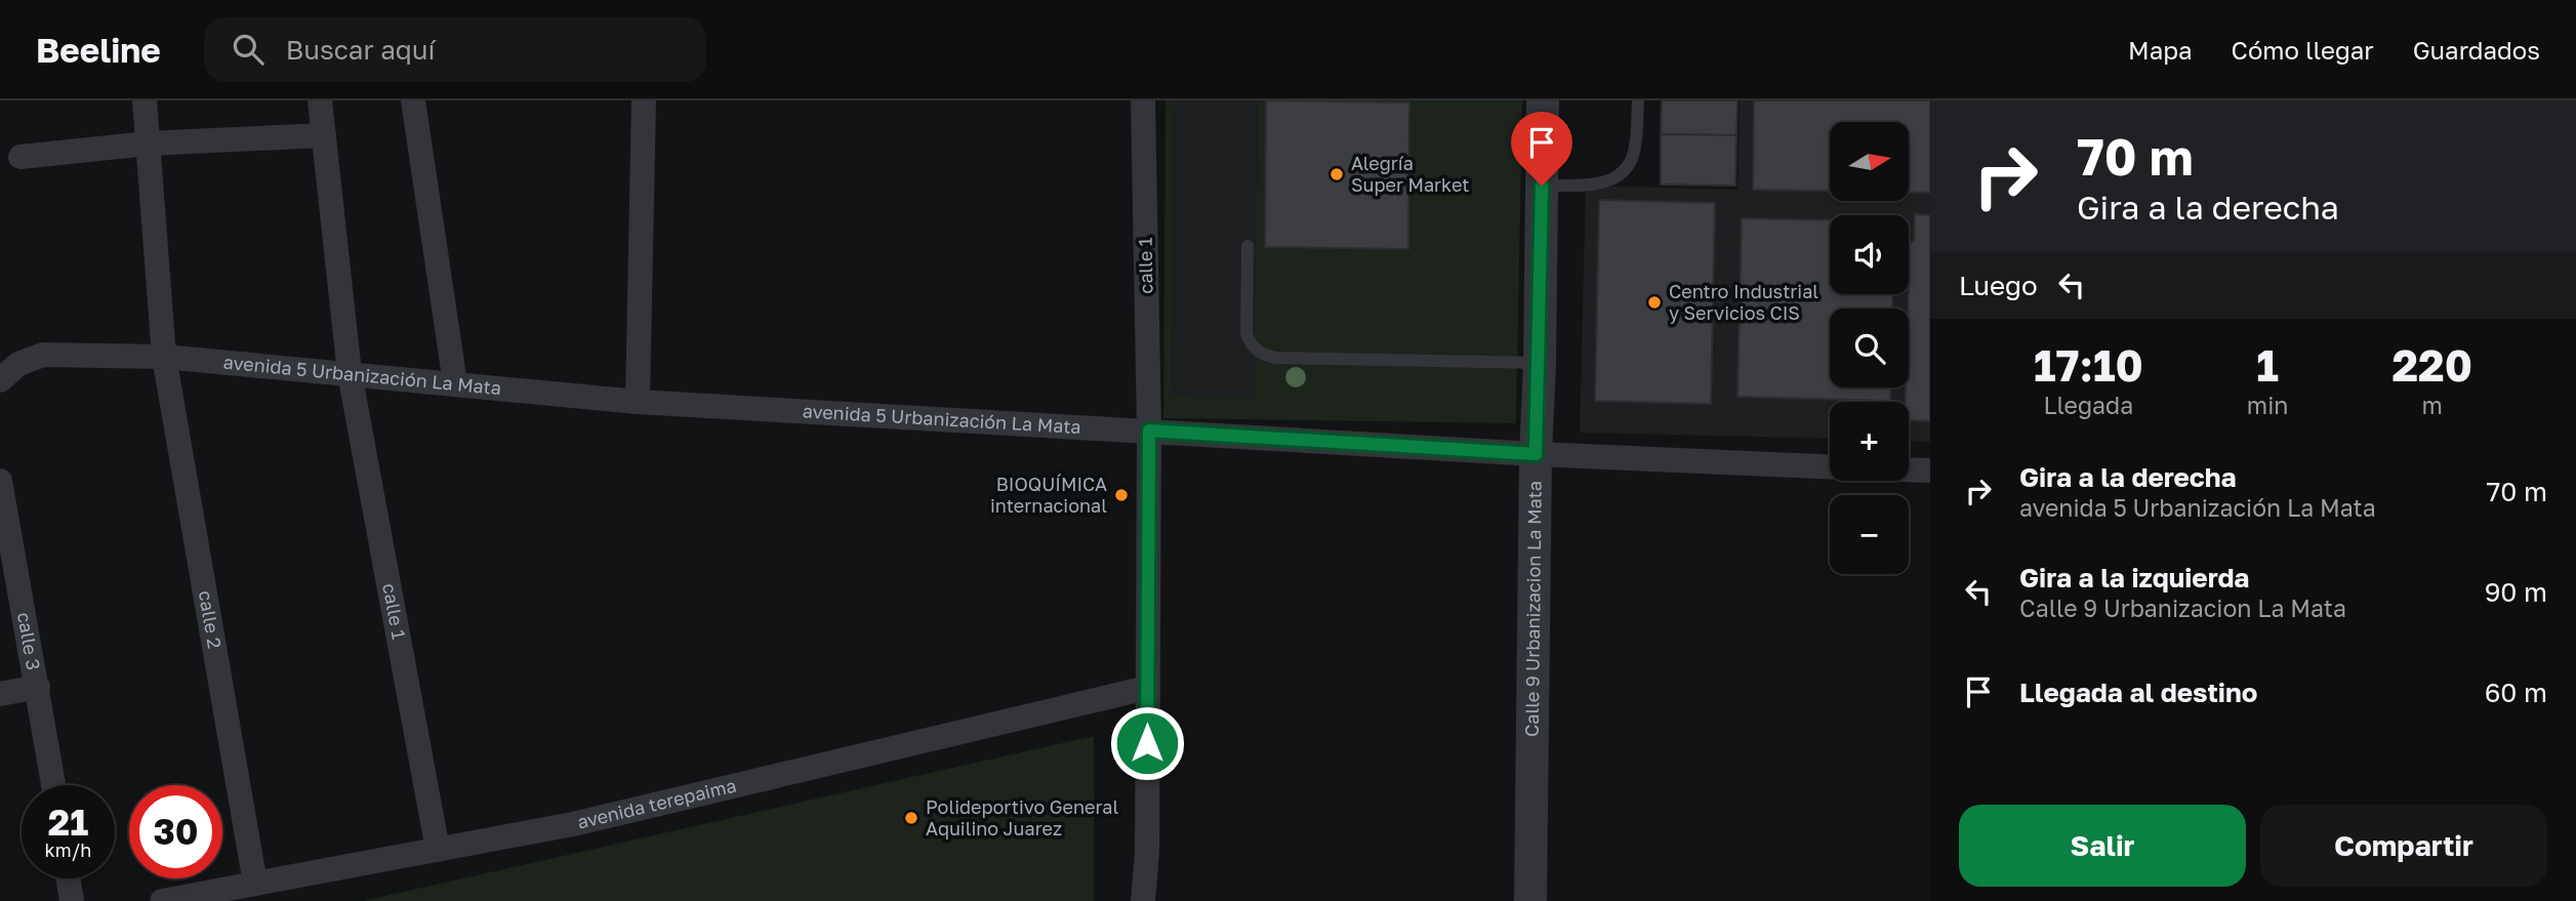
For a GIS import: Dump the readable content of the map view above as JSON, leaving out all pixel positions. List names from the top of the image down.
{
  "streets": {
    "street": [
      "calle 1",
      "avenida 5 Urbanización La Mata",
      "Calle 9 Urbanizacion La Mata",
      "calle 2",
      "calle 3",
      "avenida terepaima"
    ]
  },
  "crossings": [
    ["calle 1", "avenida 5 Urbanización La Mata"],
    ["calle 1", "avenida terepaima"],
    ["avenida 5 Urbanización La Mata", "Calle 9 Urbanizacion La Mata"],
    ["avenida 5 Urbanización La Mata", "calle 2"],
    ["calle 2", "avenida terepaima"]
  ],
  "places": [
    "Alegría Super Market",
    "Centro Industrial y Servicios CIS",
    "BIOQUÍMICA internacional",
    "Polideportivo General Aquilino Juarez"
  ],
  "north": "right",
  "page": {
    "header": "Beeline",
    "search": "Buscar aquí",
    "nav": ["Mapa", "Cómo llegar", "Guardados"],
    "turn": ["70 m", "Gira a la derecha"],
    "map_buttons": ["+", "−"],
    "then": "Luego",
    "eta": [
      "17:10",
      "Llegada",
      "1",
      "min",
      "220",
      "m"
    ],
    "list": [
      {
        "name": "Gira a la derecha",
        "note": "avenida 5 Urbanización La Mata",
        "value": "70 m"
      },
      {
        "name": "Gira a la izquierda",
        "note": "Calle 9 Urbanizacion La Mata",
        "value": "90 m"
      },
      {
        "name": "Llegada al destino",
        "value": "60 m"
      }
    ],
    "speed": "21 km/h",
    "limit": "30",
    "buttons": ["Salir", "Compartir"]
  }
}
